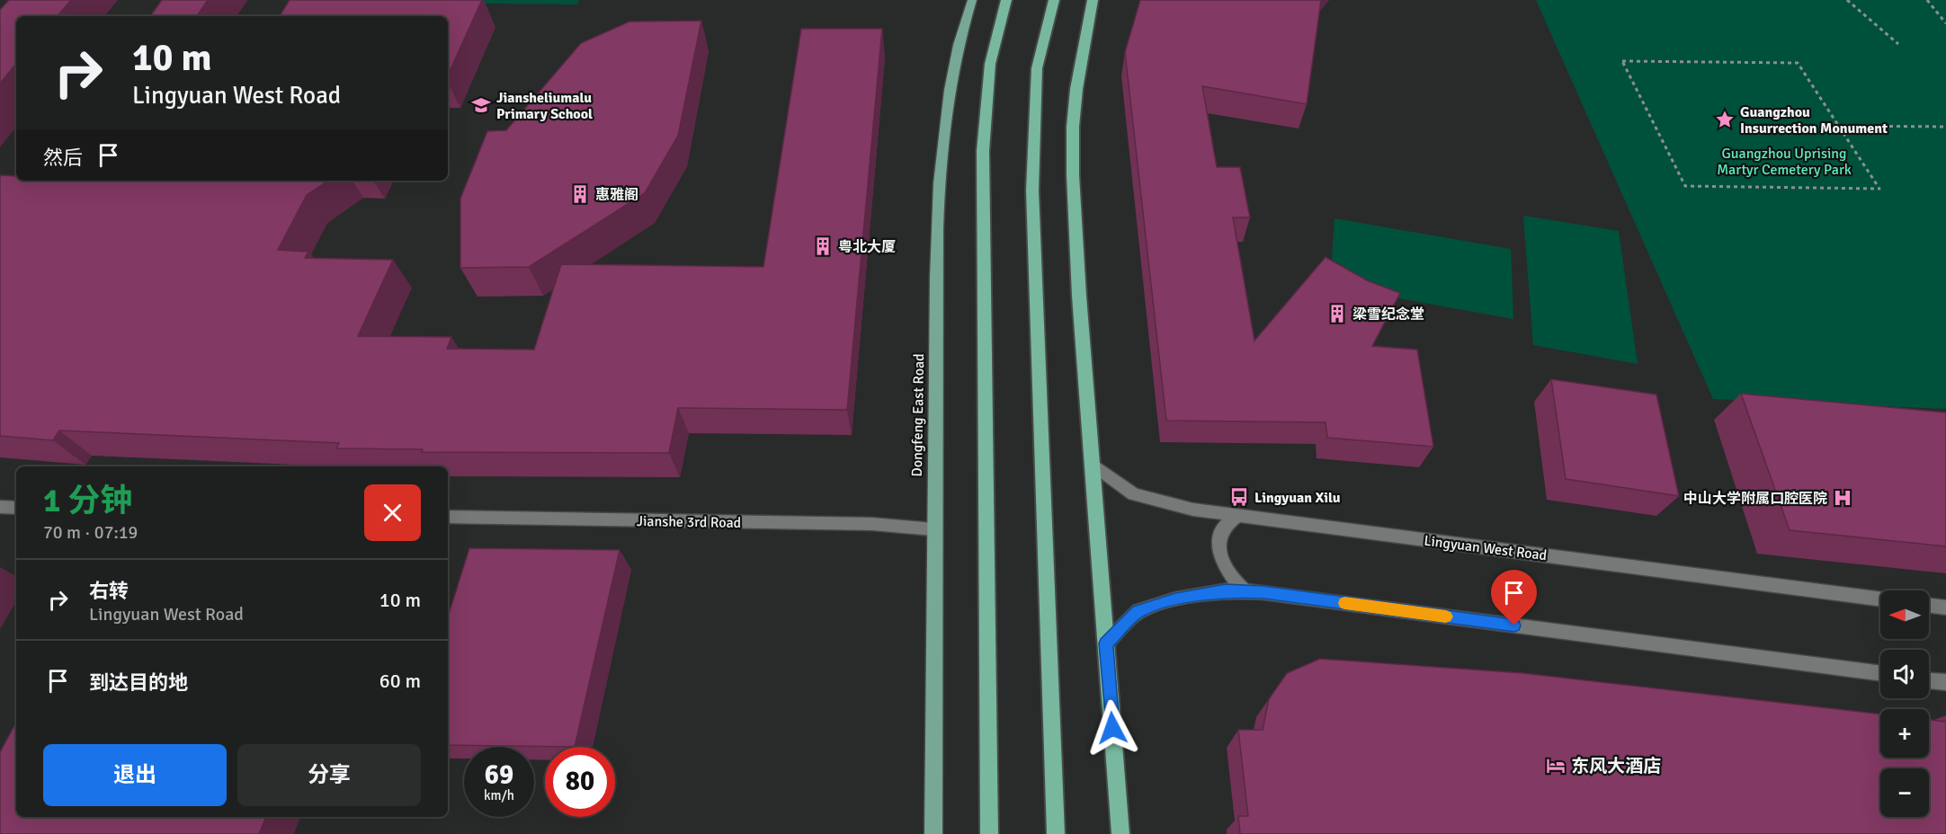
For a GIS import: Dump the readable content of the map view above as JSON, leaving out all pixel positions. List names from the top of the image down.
{
  "streets": {
    "main road": ["Dongfeng East Road"],
    "street": ["Jianshe 3rd Road", "Lingyuan West Road"]
  },
  "crossings": [
    ["Dongfeng East Road", "Jianshe 3rd Road"]
  ],
  "parks": ["Guangzhou Uprising Martyr Cemetery Park"],
  "places": {
    "school or university": ["Jiansheliumalu Primary School"],
    "place": ["Guangzhou Insurrection Monument"],
    "building": ["惠雅阁", "粤北大厦", "梁雪纪念堂"],
    "bus stop": ["Lingyuan Xilu"],
    "hospital": ["中山大学附属口腔医院"],
    "hotel": ["东风大酒店"]
  },
  "north": "left",
  "page": {
    "turn": ["10 m", "Lingyuan West Road"],
    "then": "然后",
    "heading": ["1 分钟", "70 m · 07:19"],
    "list": [
      {
        "name": "右转",
        "note": "Lingyuan West Road",
        "value": "10 m"
      },
      {
        "name": "到达目的地",
        "value": "60 m"
      }
    ],
    "map_buttons": ["+", "−"],
    "buttons": ["退出", "分享"],
    "speed": "69 km/h",
    "limit": "80"
  }
}
